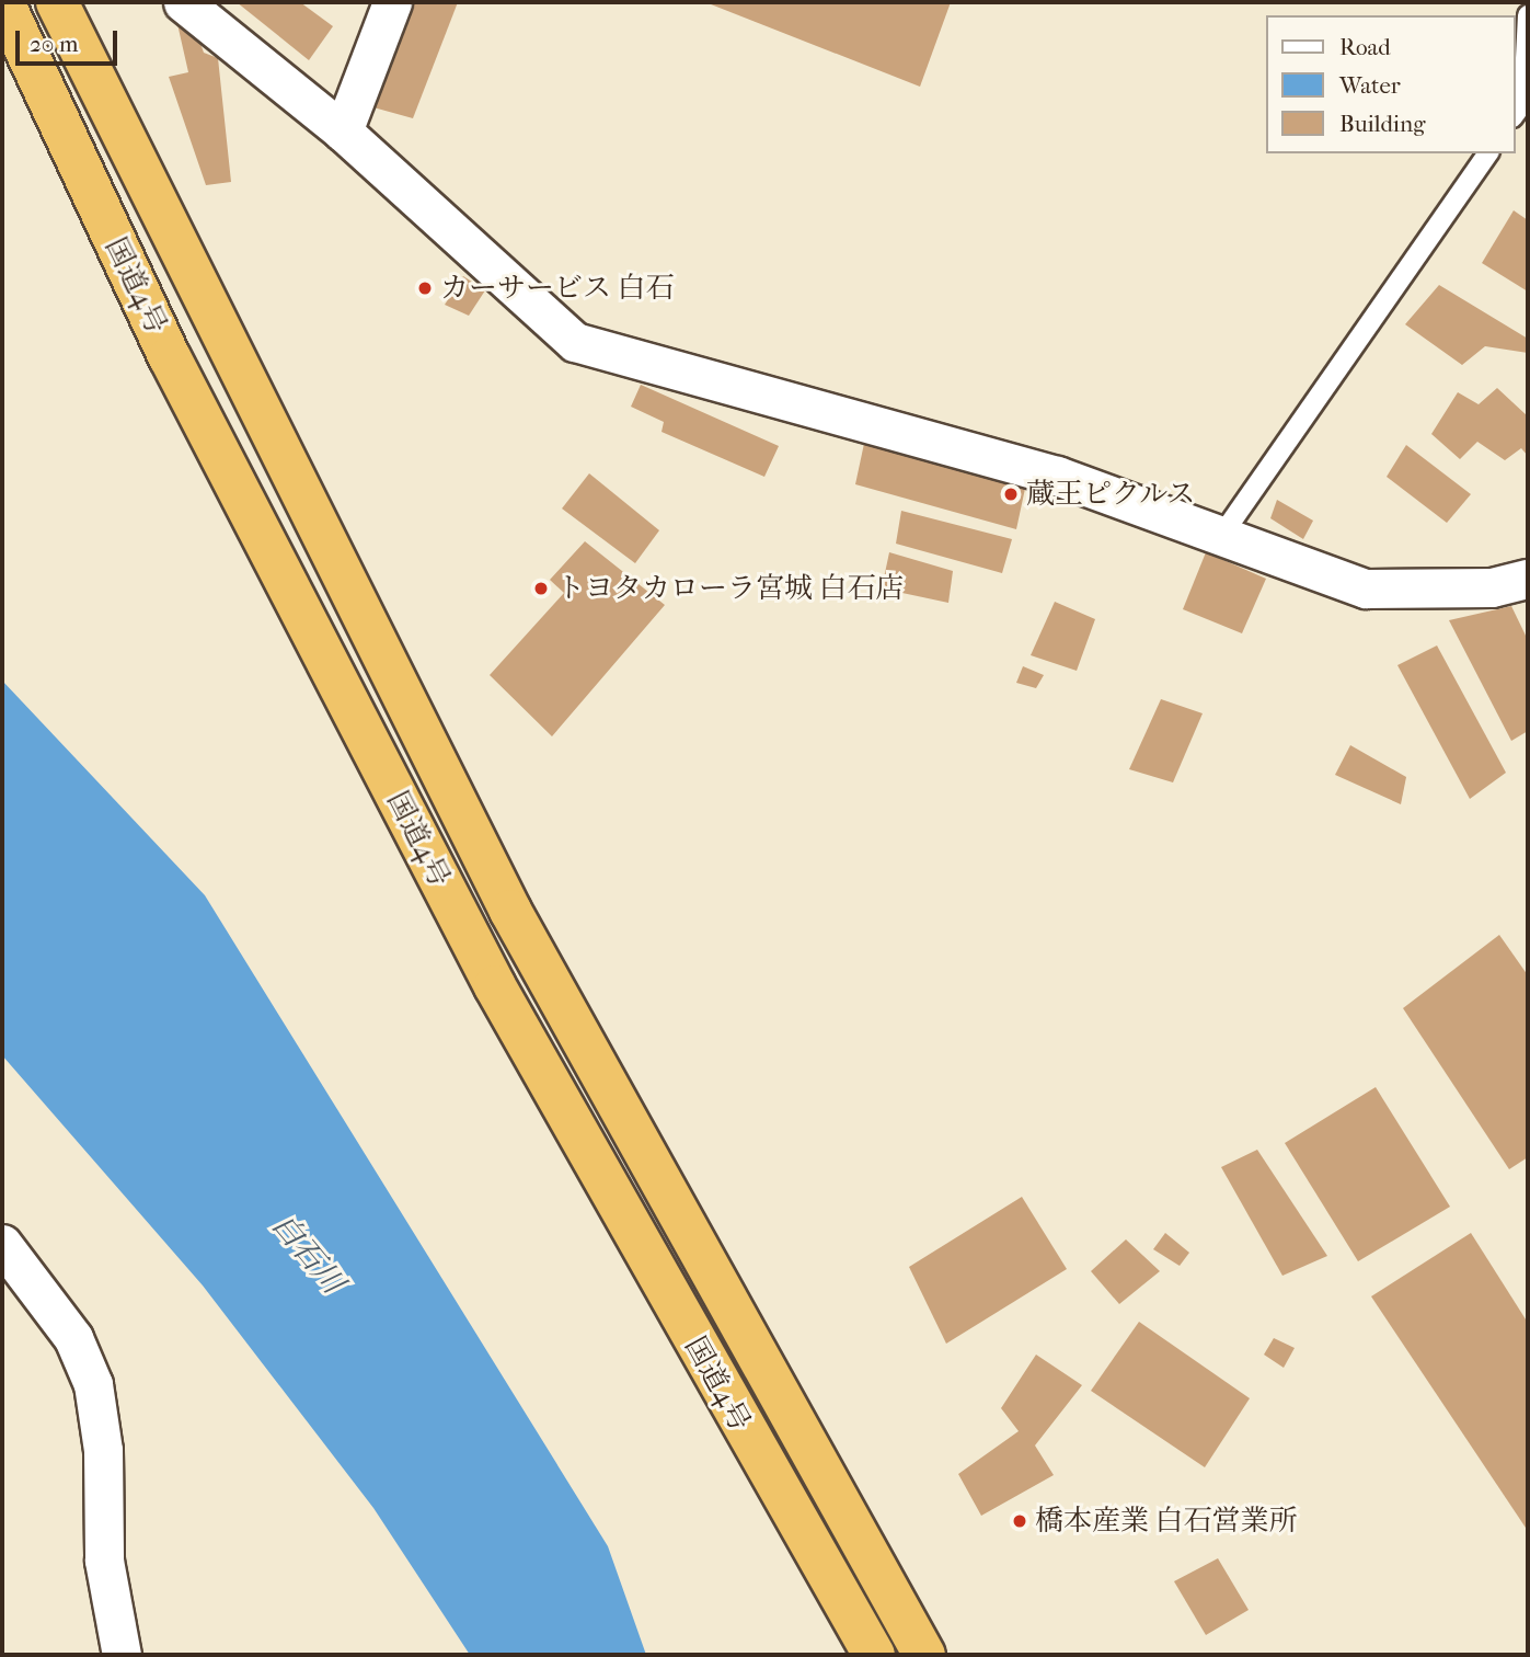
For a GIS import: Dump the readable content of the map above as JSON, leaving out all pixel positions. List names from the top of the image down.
{
  "streets": {
    "highway": ["国道4号"]
  },
  "water": ["白石川"],
  "places": [
    "カーサービス 白石",
    "蔵王ピクルス",
    "トヨタカローラ宮城 白石店",
    "橋本産業 白石営業所"
  ],
  "legend": ["Road", "Water", "Building"],
  "scale_bar": "20 m"
}
